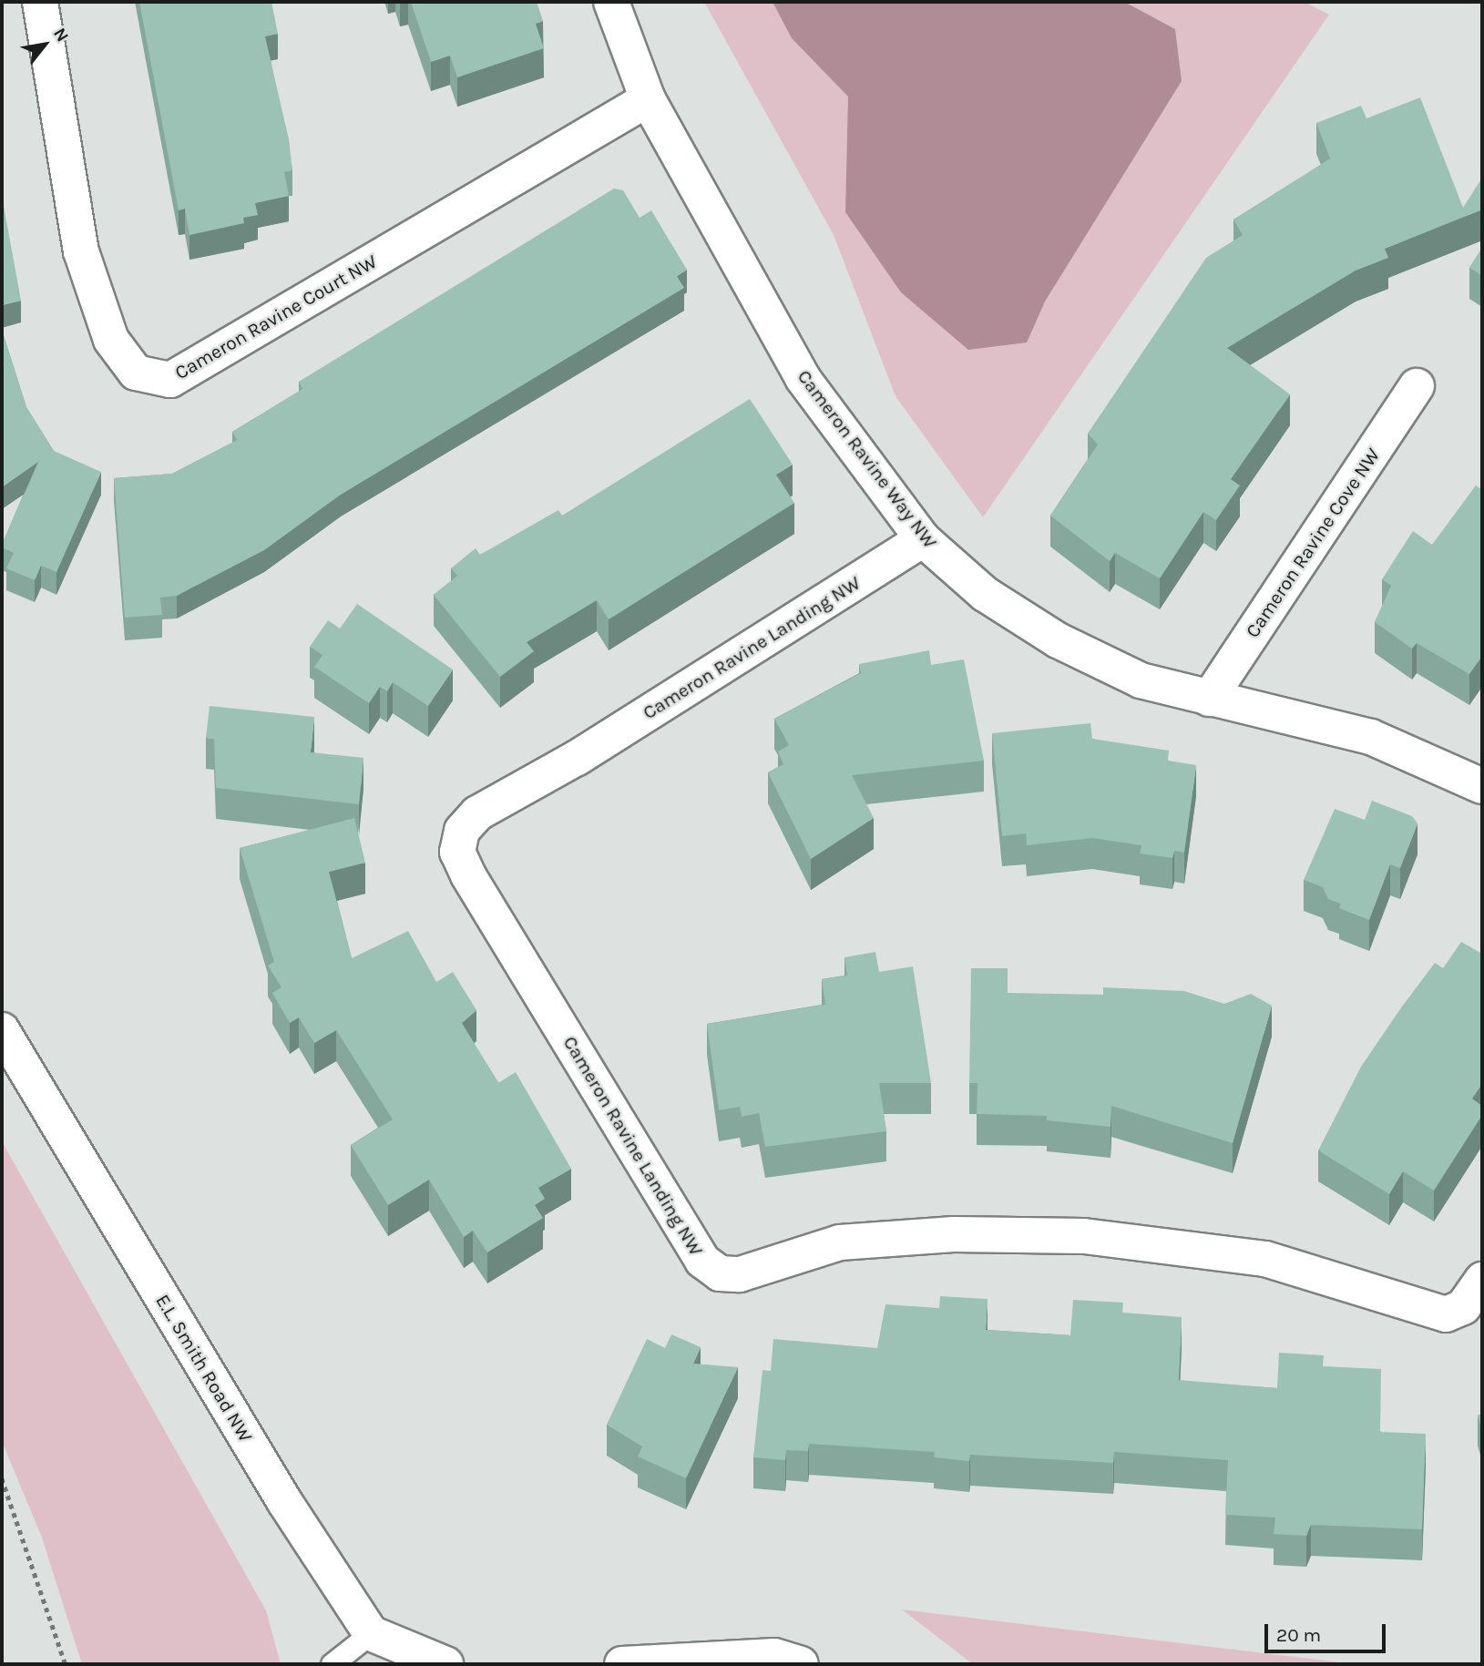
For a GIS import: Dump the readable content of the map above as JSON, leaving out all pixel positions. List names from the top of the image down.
{
  "streets": {
    "street": [
      "Cameron Ravine Court NW",
      "Cameron Ravine Way NW",
      "Cameron Ravine Cove NW",
      "Cameron Ravine Landing NW",
      "E.L. Smith Road NW"
    ]
  },
  "crossings": [
    ["Cameron Ravine Court NW", "Cameron Ravine Way NW"],
    ["Cameron Ravine Way NW", "Cameron Ravine Cove NW"],
    ["Cameron Ravine Way NW", "Cameron Ravine Landing NW"]
  ],
  "scale_bar": "20 m",
  "north": "top right"
}
